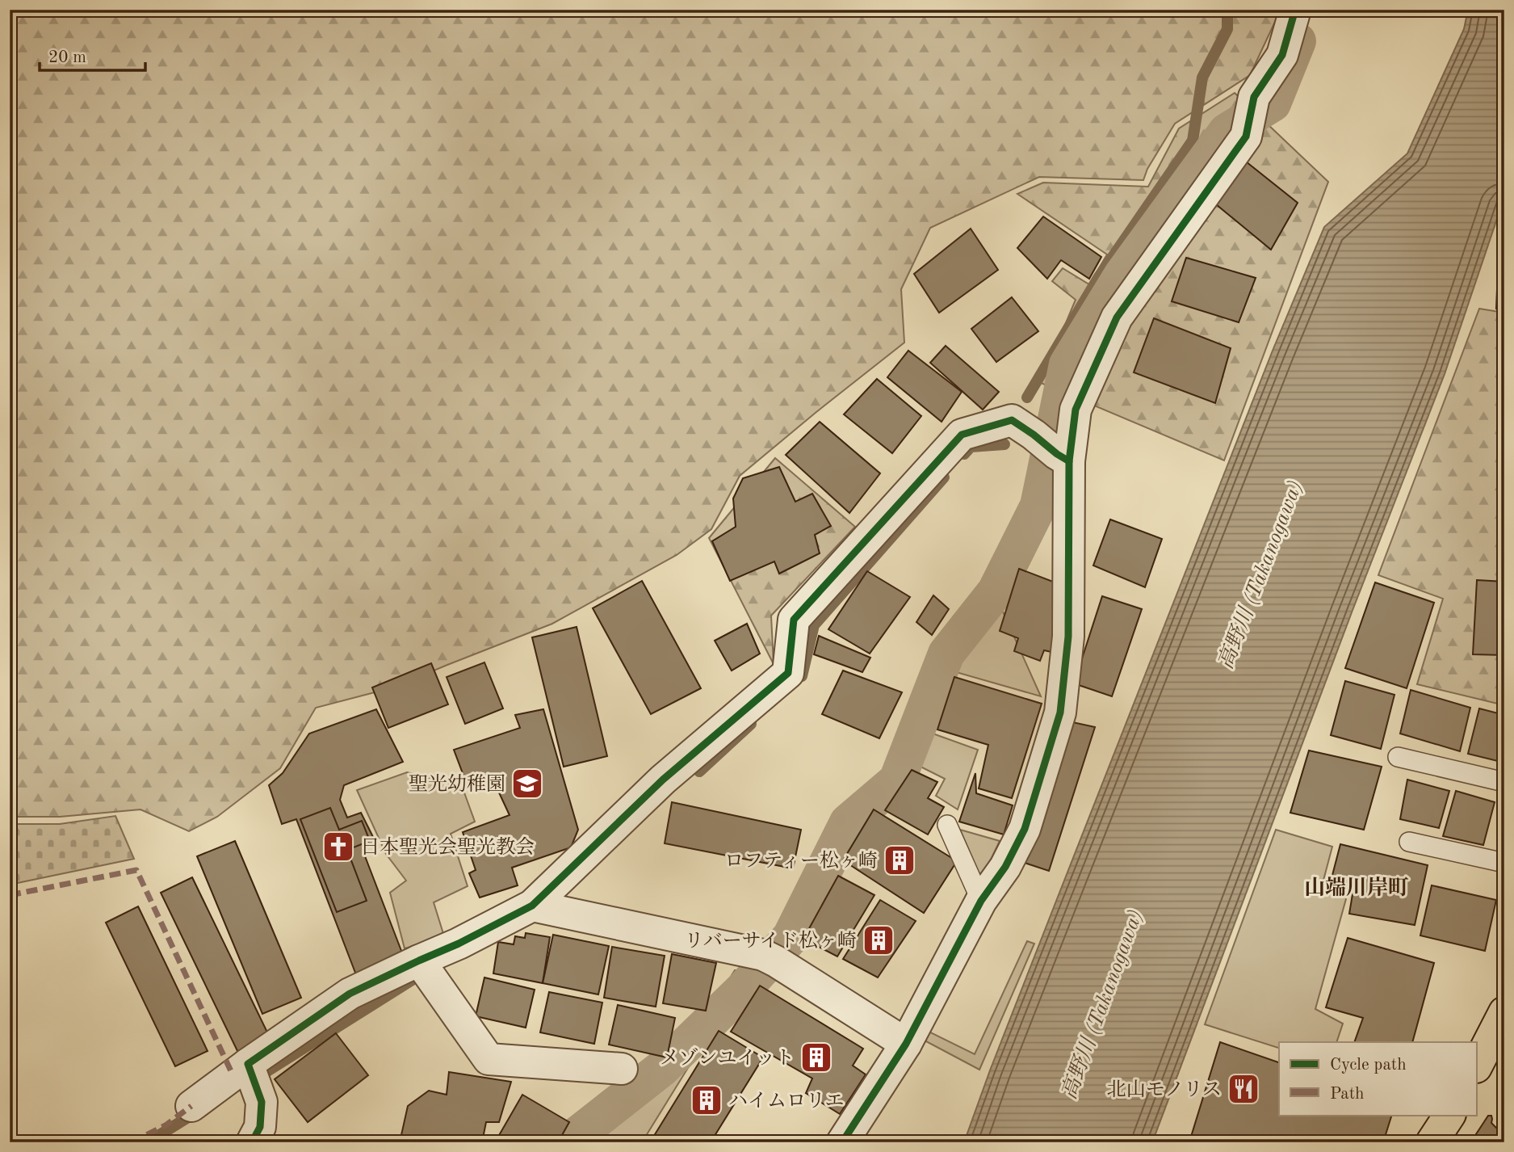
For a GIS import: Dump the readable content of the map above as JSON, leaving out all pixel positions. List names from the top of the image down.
{
  "districts": ["山端川岸町"],
  "water": ["高野川 (Takanogawa)"],
  "places": {
    "school or university": ["聖光幼稚園"],
    "church": ["日本聖光会聖光教会"],
    "building": [
      "ロフティー松ヶ崎",
      "リバーサイド松ヶ崎",
      "メゾンユイット",
      "ハイムロリエ"
    ],
    "restaurant": ["北山モノリス"]
  },
  "legend": ["Cycle path", "Path"],
  "scale_bar": "20 m"
}
